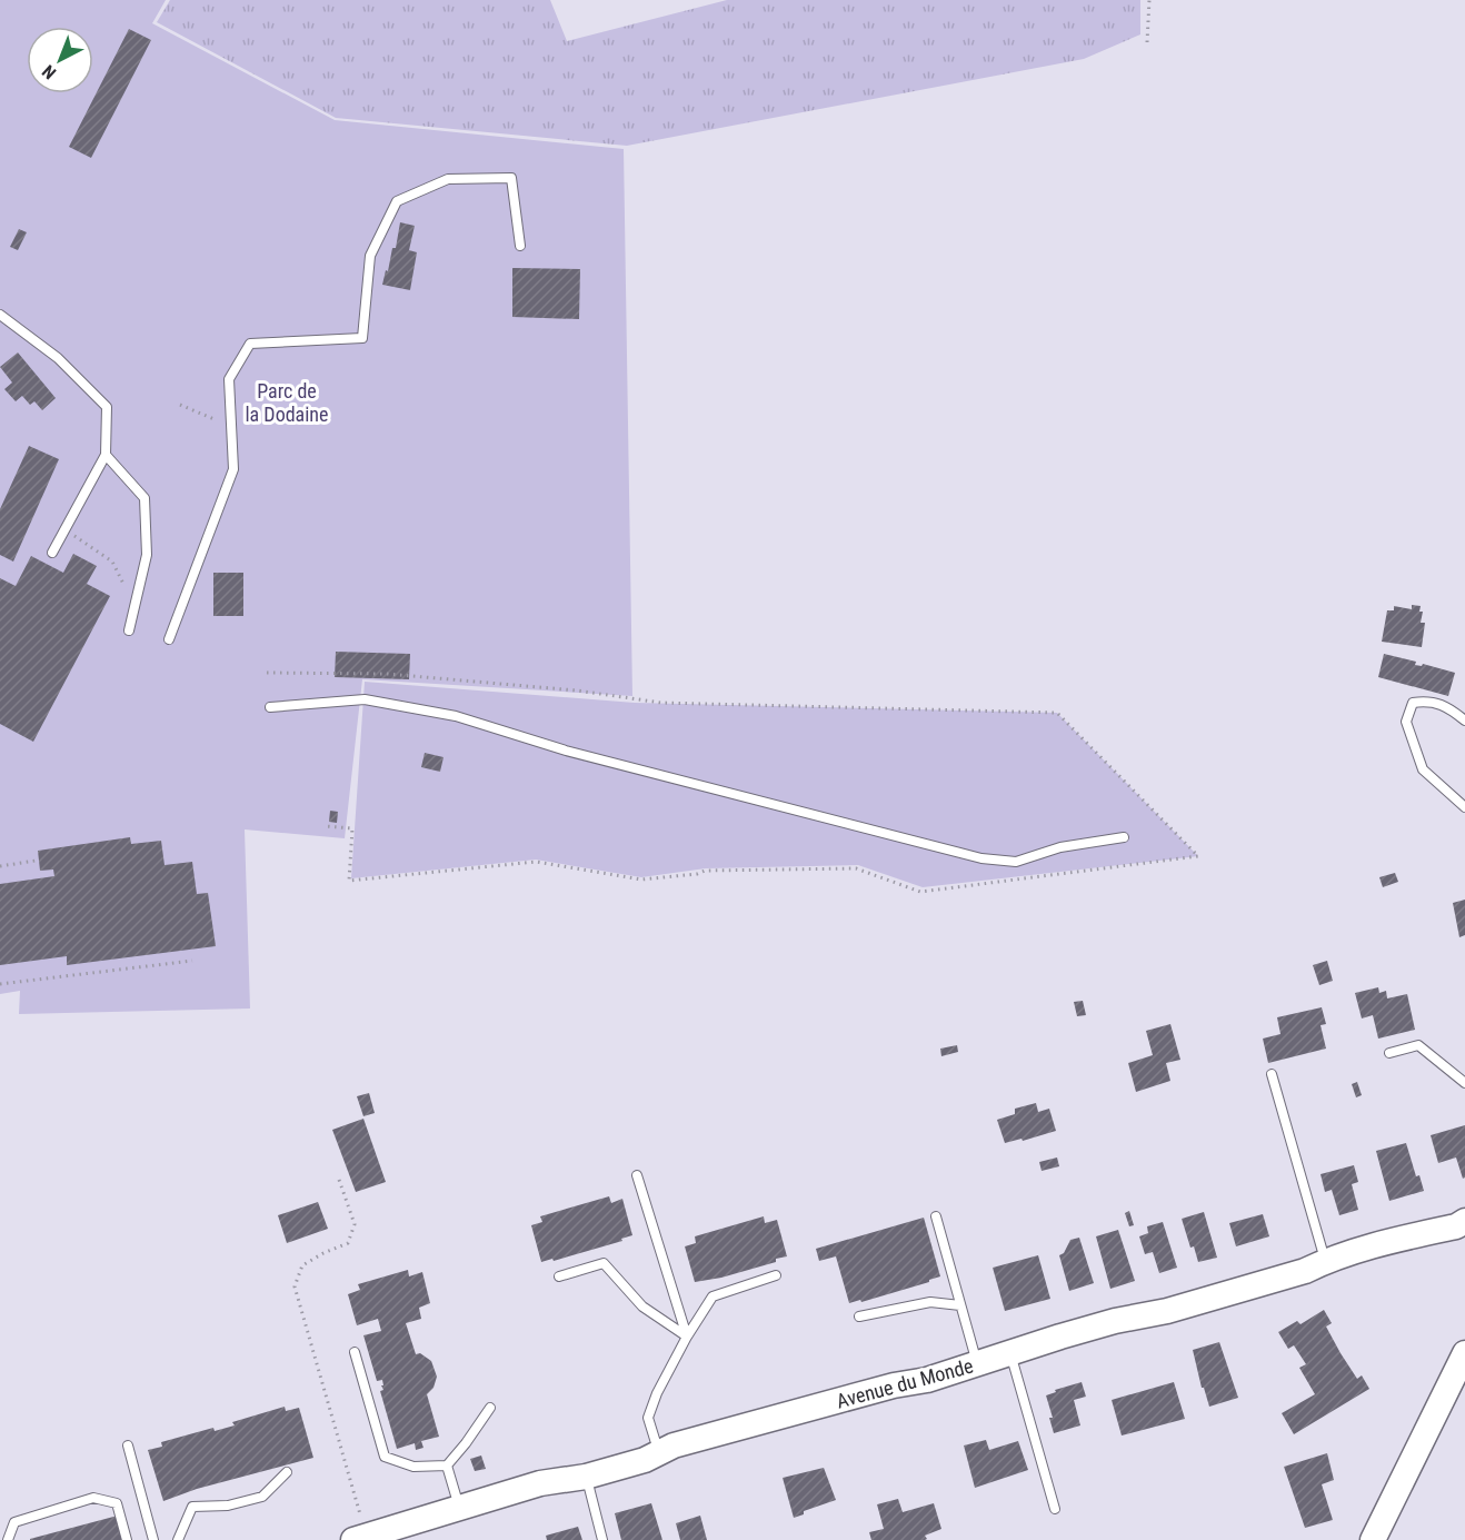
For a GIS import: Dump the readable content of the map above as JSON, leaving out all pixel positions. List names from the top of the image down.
{
  "streets": {
    "street": ["Avenue du Monde"]
  },
  "parks": ["Parc de la Dodaine"],
  "north": "bottom left"
}
